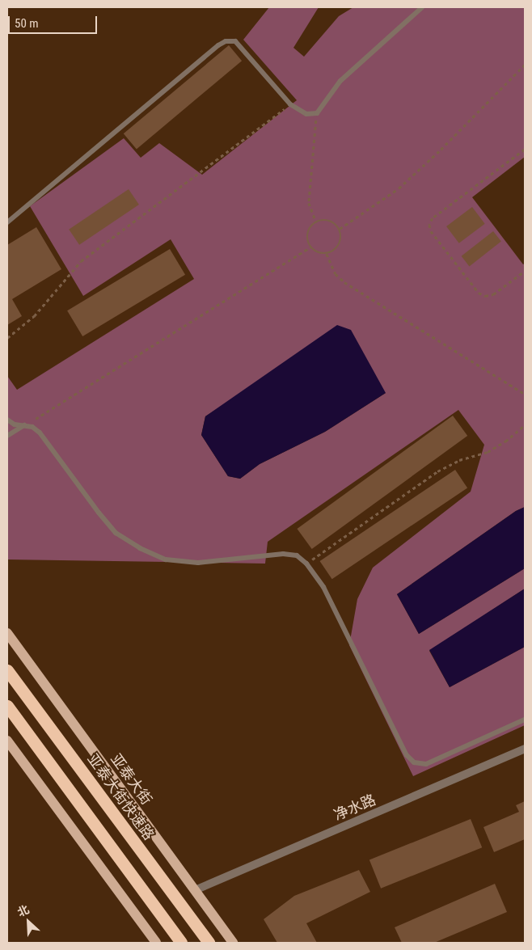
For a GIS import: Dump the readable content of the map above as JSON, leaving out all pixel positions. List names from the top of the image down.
{
  "streets": {
    "highway": ["亚泰大街快速路"],
    "main road": ["亚泰大街"],
    "street": ["净水路"]
  },
  "crossings": [
    ["亚泰大街", "净水路"]
  ],
  "scale_bar": "50 m",
  "north": "top left"
}
